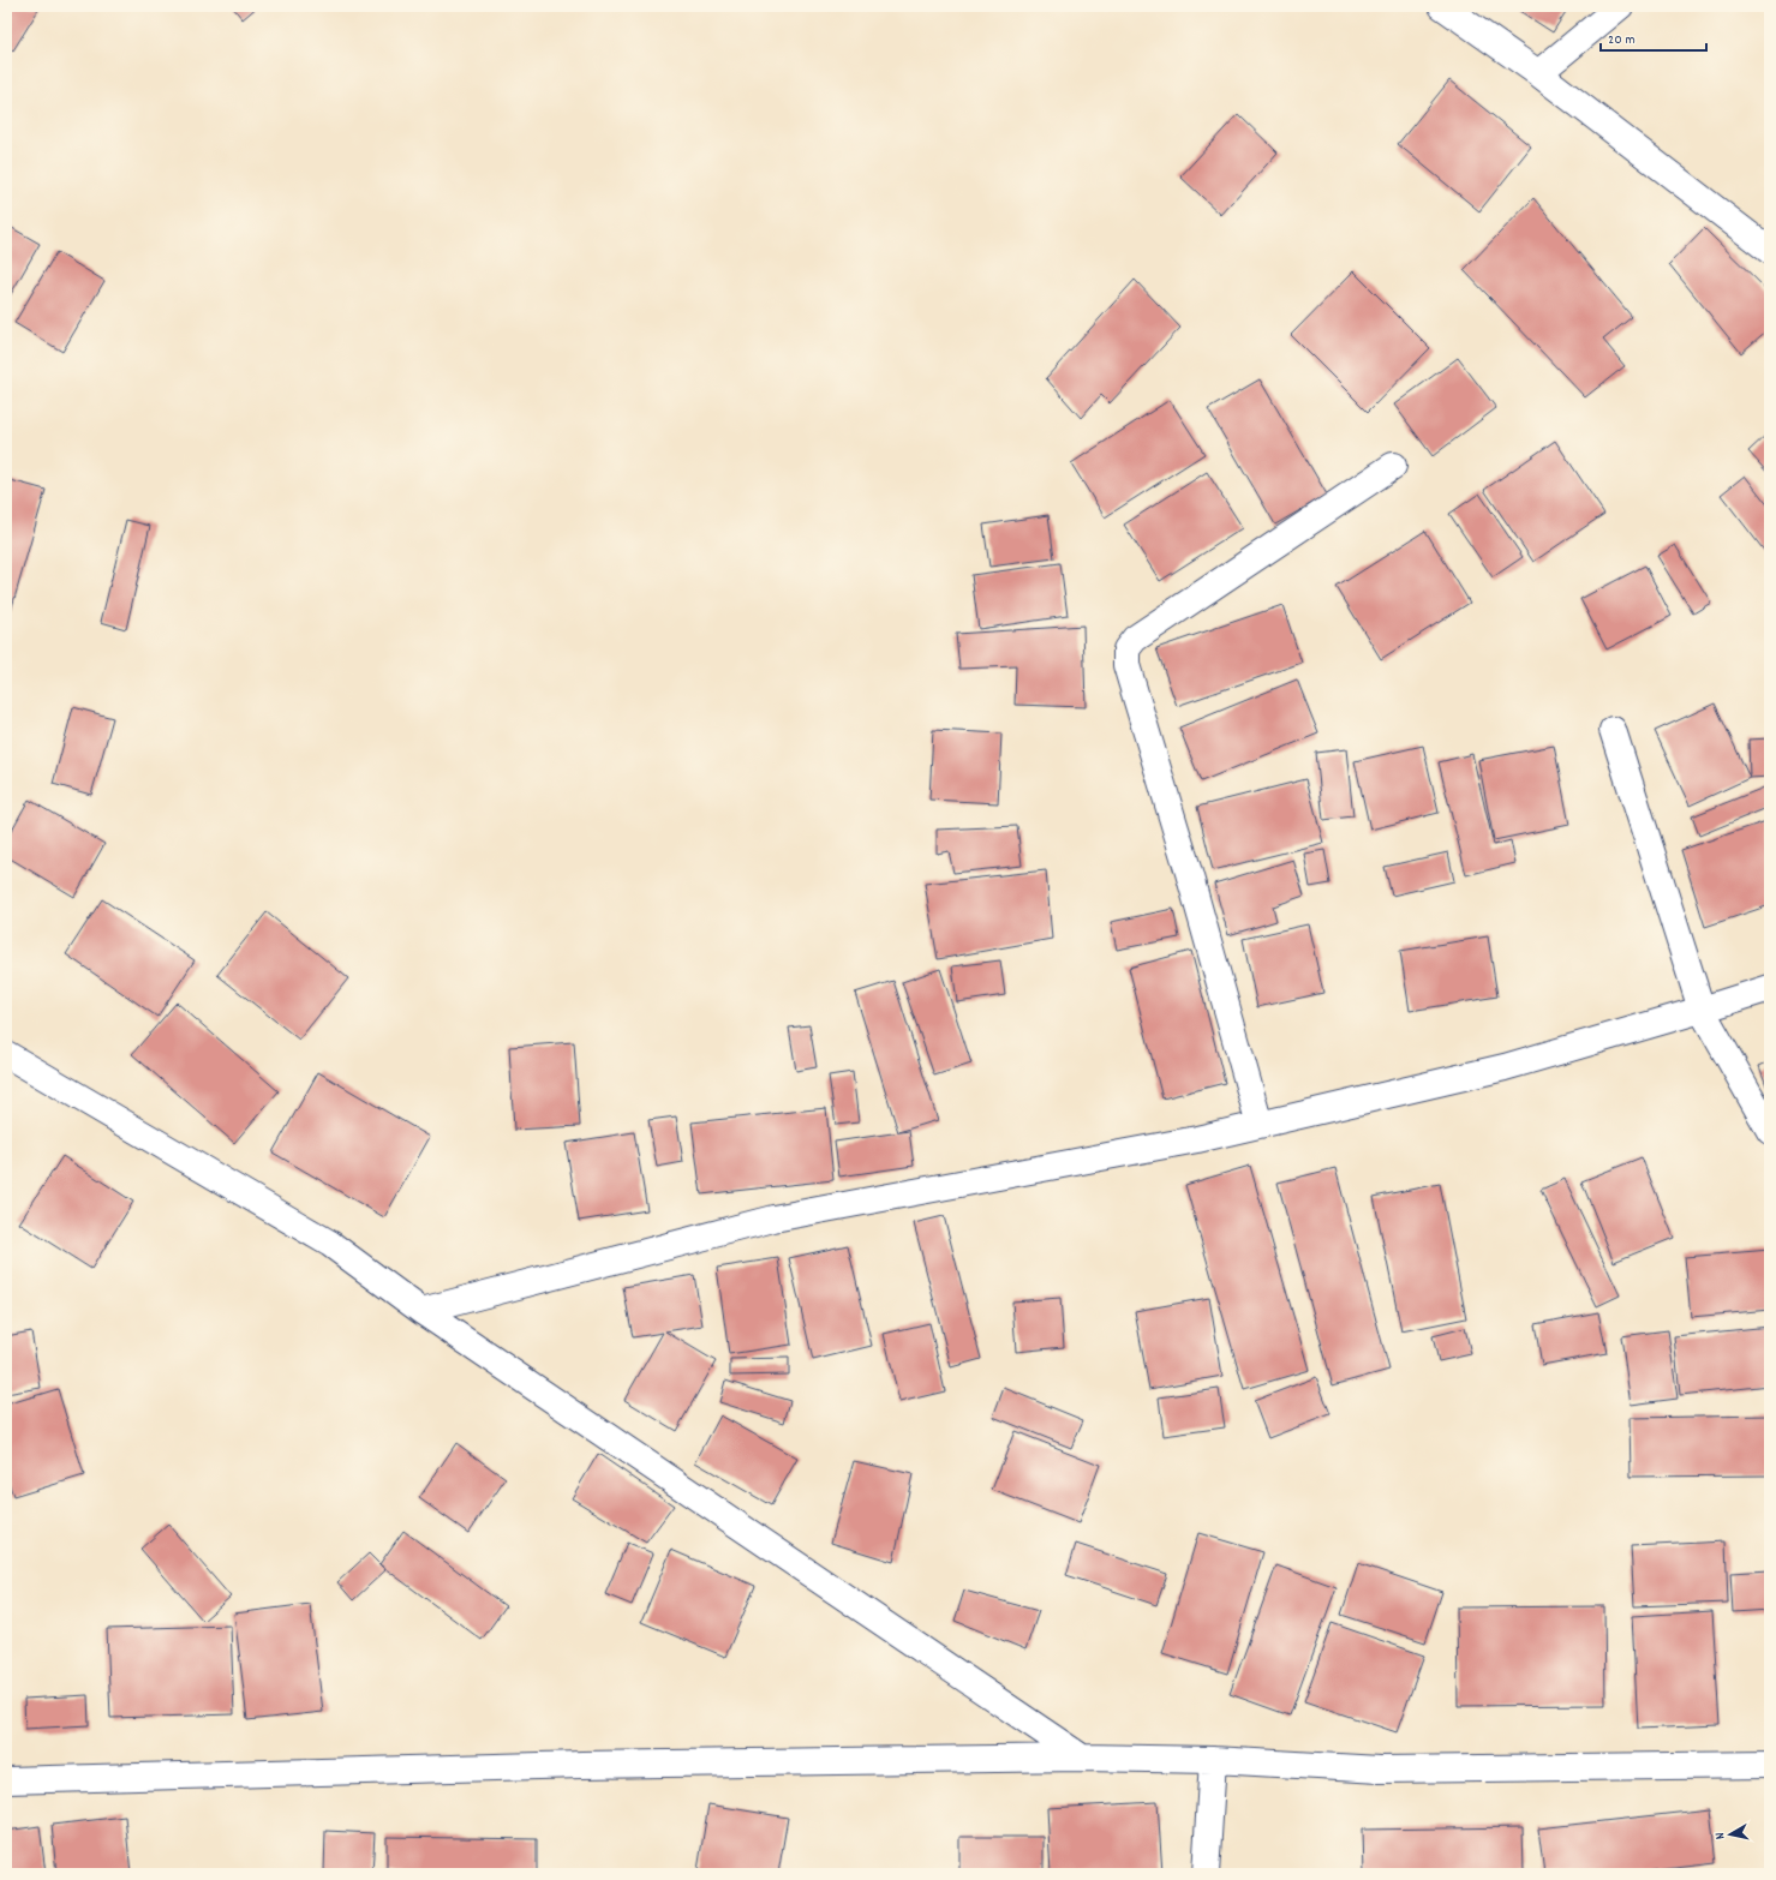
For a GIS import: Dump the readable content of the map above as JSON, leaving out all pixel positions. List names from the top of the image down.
{
  "scale_bar": "20 m",
  "north": "left"
}
